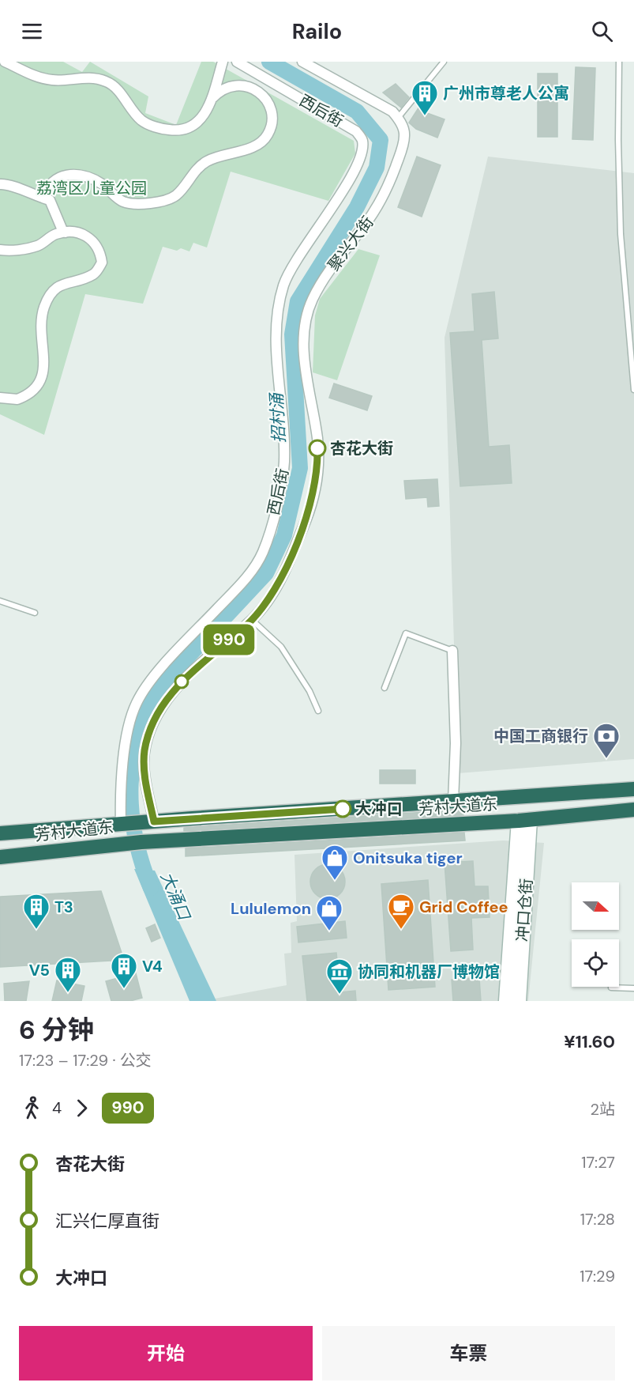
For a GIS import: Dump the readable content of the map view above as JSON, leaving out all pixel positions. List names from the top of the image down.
{
  "streets": {
    "highway": ["芳村大道东"],
    "street": ["西后街", "聚兴大街", "冲口仓街"]
  },
  "crossings": [
    ["西后街", "芳村大道东"],
    ["芳村大道东", "冲口仓街"]
  ],
  "water": ["招村涌", "大涌口"],
  "parks": ["荔湾区儿童公园"],
  "places": {
    "building": [
      "广州市尊老人公寓",
      "T3",
      "V4",
      "V5"
    ],
    "other": ["杏花大街", "大冲口"],
    "bank": ["中国工商银行"],
    "shop": ["Onitsuka tiger", "Lululemon"],
    "cafe": ["Grid Coffee"],
    "museum": ["协同和机器厂博物馆"]
  },
  "lines": ["bus line 990"],
  "north": "right",
  "page": {
    "header": "Railo",
    "on_map": "990",
    "heading": ["6 分钟", "17:23 – 17:29 · 公交", "¥11.60"],
    "legs": ["4", "990", "2站"],
    "list": [
      {
        "name": "杏花大街",
        "value": "17:27"
      },
      {
        "name": "汇兴仁厚直街",
        "value": "17:28"
      },
      {
        "name": "大冲口",
        "value": "17:29"
      }
    ],
    "buttons": ["开始", "车票"]
  }
}
